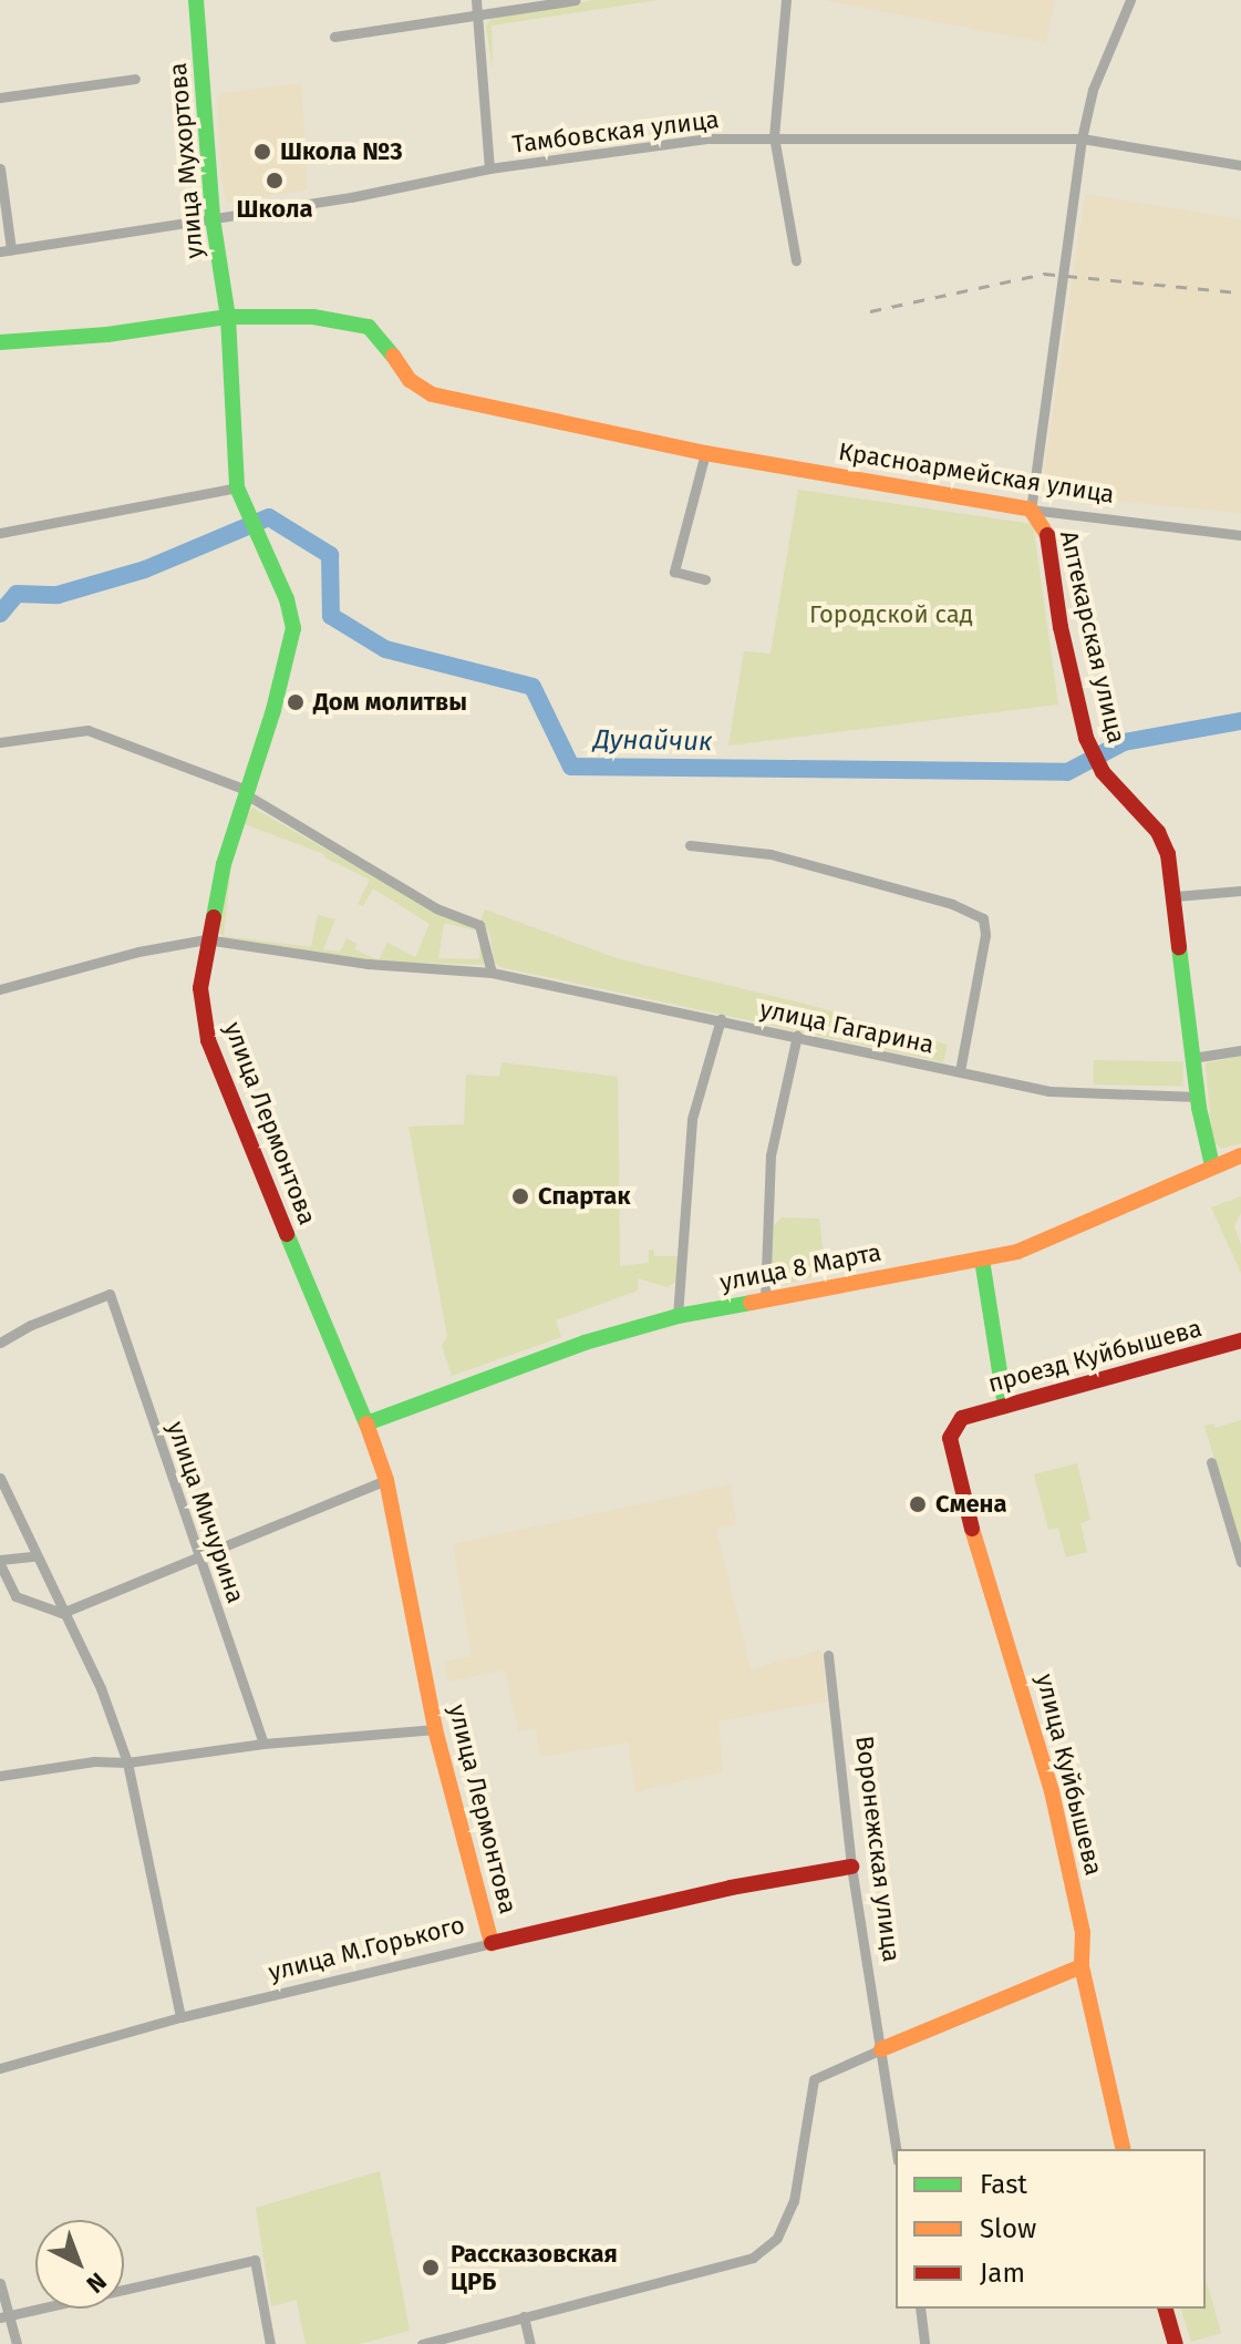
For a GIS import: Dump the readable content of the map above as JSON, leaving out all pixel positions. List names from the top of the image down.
{
  "streets": {
    "street": [
      "Тамбовская улица",
      "улица Мухортова",
      "Красноармейская улица",
      "Аптекарская улица",
      "улица Гагарина",
      "улица Лермонтова",
      "улица 8 Марта",
      "проезд Куйбышева",
      "улица Мичурина",
      "улица Куйбышева",
      "Воронежская улица",
      "улица М.Горького"
    ]
  },
  "crossings": [
    ["Тамбовская улица", "улица Мухортова"],
    ["Тамбовская улица", "Аптекарская улица"],
    ["улица Мухортова", "Красноармейская улица"],
    ["улица Мухортова", "улица Лермонтова"],
    ["Красноармейская улица", "Аптекарская улица"],
    ["Красноармейская улица", "улица Лермонтова"],
    ["Аптекарская улица", "улица Гагарина"],
    ["Аптекарская улица", "улица 8 Марта"],
    ["улица Гагарина", "улица Лермонтова"],
    ["улица Лермонтова", "улица 8 Марта"],
    ["улица Лермонтова", "улица М.Горького"],
    ["проезд Куйбышева", "улица Куйбышева"],
    ["Воронежская улица", "улица М.Горького"]
  ],
  "water": ["Дунайчик"],
  "parks": ["Городской сад"],
  "places": [
    "Школа №3",
    "Школа",
    "Дом молитвы",
    "Спартак",
    "Смена",
    "Рассказовская ЦРБ"
  ],
  "legend": ["Fast", "Slow", "Jam"],
  "north": "bottom right"
}
